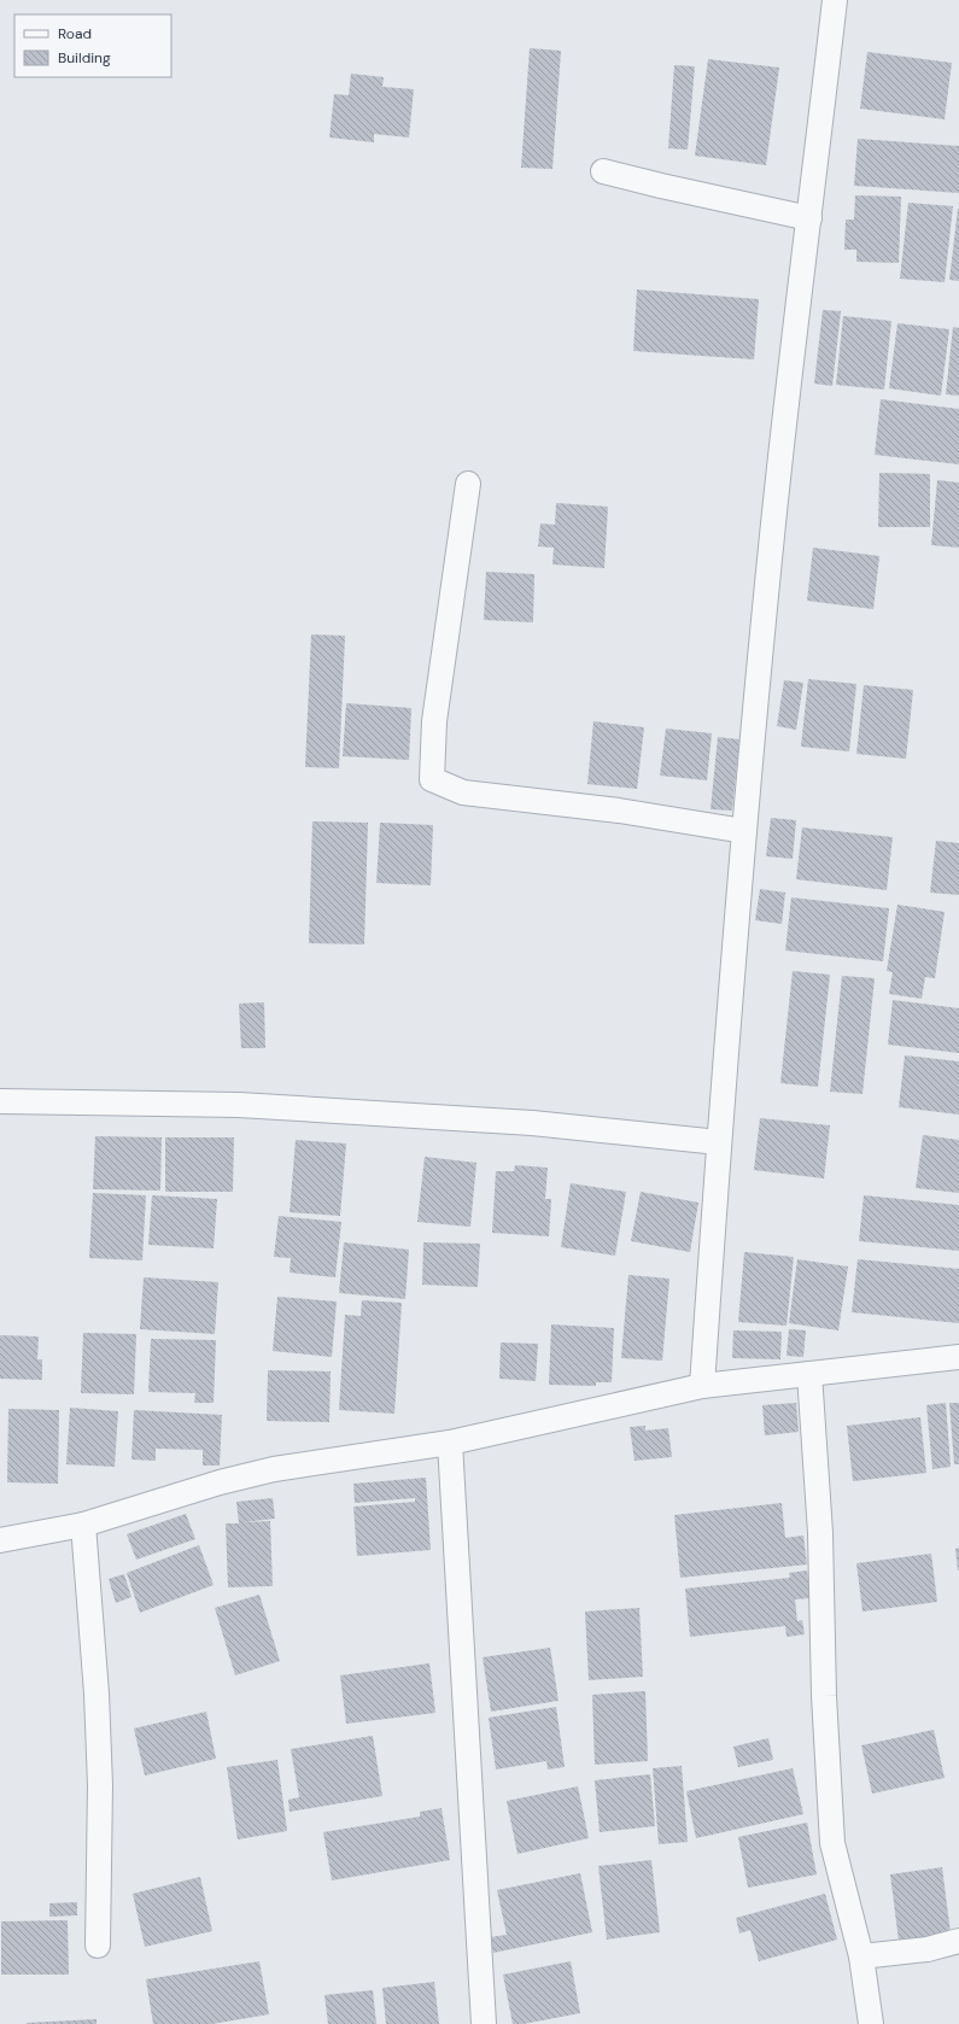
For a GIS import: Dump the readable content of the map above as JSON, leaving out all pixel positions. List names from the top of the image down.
{
  "legend": ["Road", "Building"]
}
